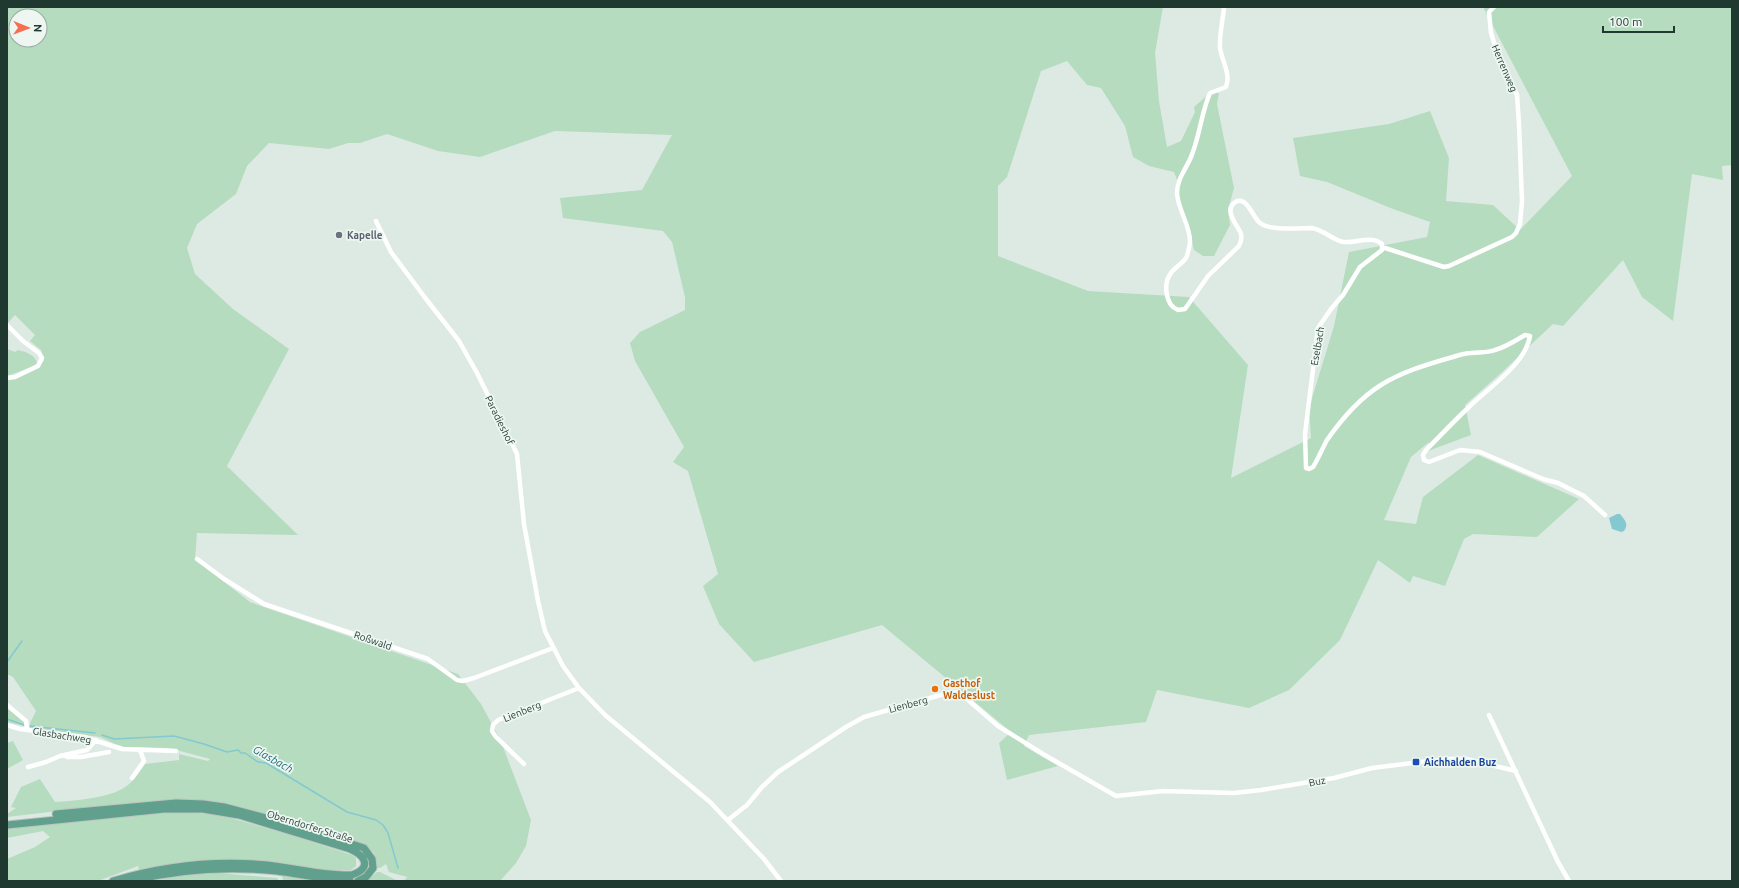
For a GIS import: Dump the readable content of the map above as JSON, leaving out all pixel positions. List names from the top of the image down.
{
  "streets": {
    "main road": ["Oberndorfer Straße"],
    "street": [
      "Herrenweg",
      "Eselbach",
      "Paradieshof",
      "Roßwald",
      "Lienberg",
      "Glasbachweg",
      "Buz"
    ]
  },
  "crossings": [
    ["Herrenweg", "Eselbach"],
    ["Paradieshof", "Roßwald"],
    ["Lienberg", "Buz"]
  ],
  "water": ["Glasbach"],
  "places": {
    "other": ["Kapelle", "Gasthof Waldeslust"],
    "transit": ["Aichhalden Buz"]
  },
  "scale_bar": "100 m",
  "north": "right"
}
